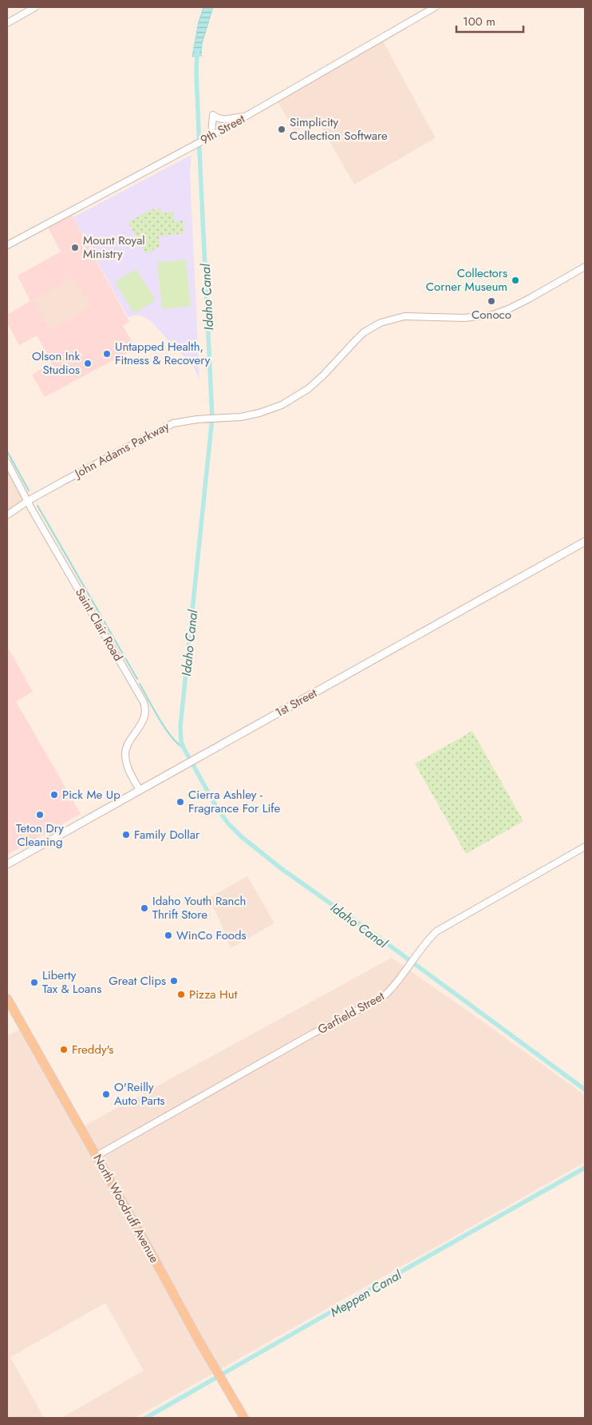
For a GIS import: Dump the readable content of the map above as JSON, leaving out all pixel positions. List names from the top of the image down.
{
  "streets": {
    "main road": ["1st Street", "North Woodruff Avenue"],
    "street": [
      "9th Street",
      "John Adams Parkway",
      "Saint Clair Road",
      "Garfield Street"
    ]
  },
  "crossings": [
    ["John Adams Parkway", "Saint Clair Road"],
    ["Saint Clair Road", "1st Street"],
    ["Garfield Street", "North Woodruff Avenue"]
  ],
  "water": ["Idaho Canal", "Meppen Canal"],
  "places": [
    "Simplicity Collection Software",
    "Mount Royal Ministry",
    "Collectors Corner Museum",
    "Conoco",
    "Untapped Health, Fitness & Recovery",
    "Olson Ink Studios",
    "Pick Me Up",
    "Cierra Ashley - Fragrance For Life",
    "Teton Dry Cleaning",
    "Family Dollar",
    "Idaho Youth Ranch Thrift Store",
    "WinCo Foods",
    "Great Clips",
    "Liberty Tax & Loans",
    "Pizza Hut",
    "Freddy's",
    "O'Reilly Auto Parts"
  ],
  "scale_bar": "100 m"
}
